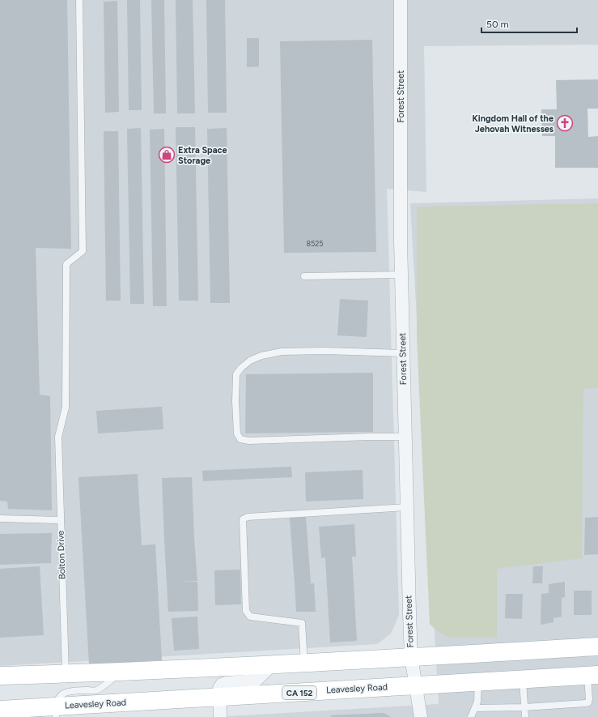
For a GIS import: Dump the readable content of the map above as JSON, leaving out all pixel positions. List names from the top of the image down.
{
  "streets": {
    "main road": ["Leavesley Road", "CA 152"],
    "street": ["Forest Street"],
    "lane": ["Bolton Drive"]
  },
  "crossings": [
    ["Forest Street", "Leavesley Road"]
  ],
  "places": {
    "church": ["Kingdom Hall of the Jehovah Witnesses"],
    "shop": ["Extra Space Storage"]
  },
  "house_numbers": ["8525"],
  "scale_bar": "50 m"
}
